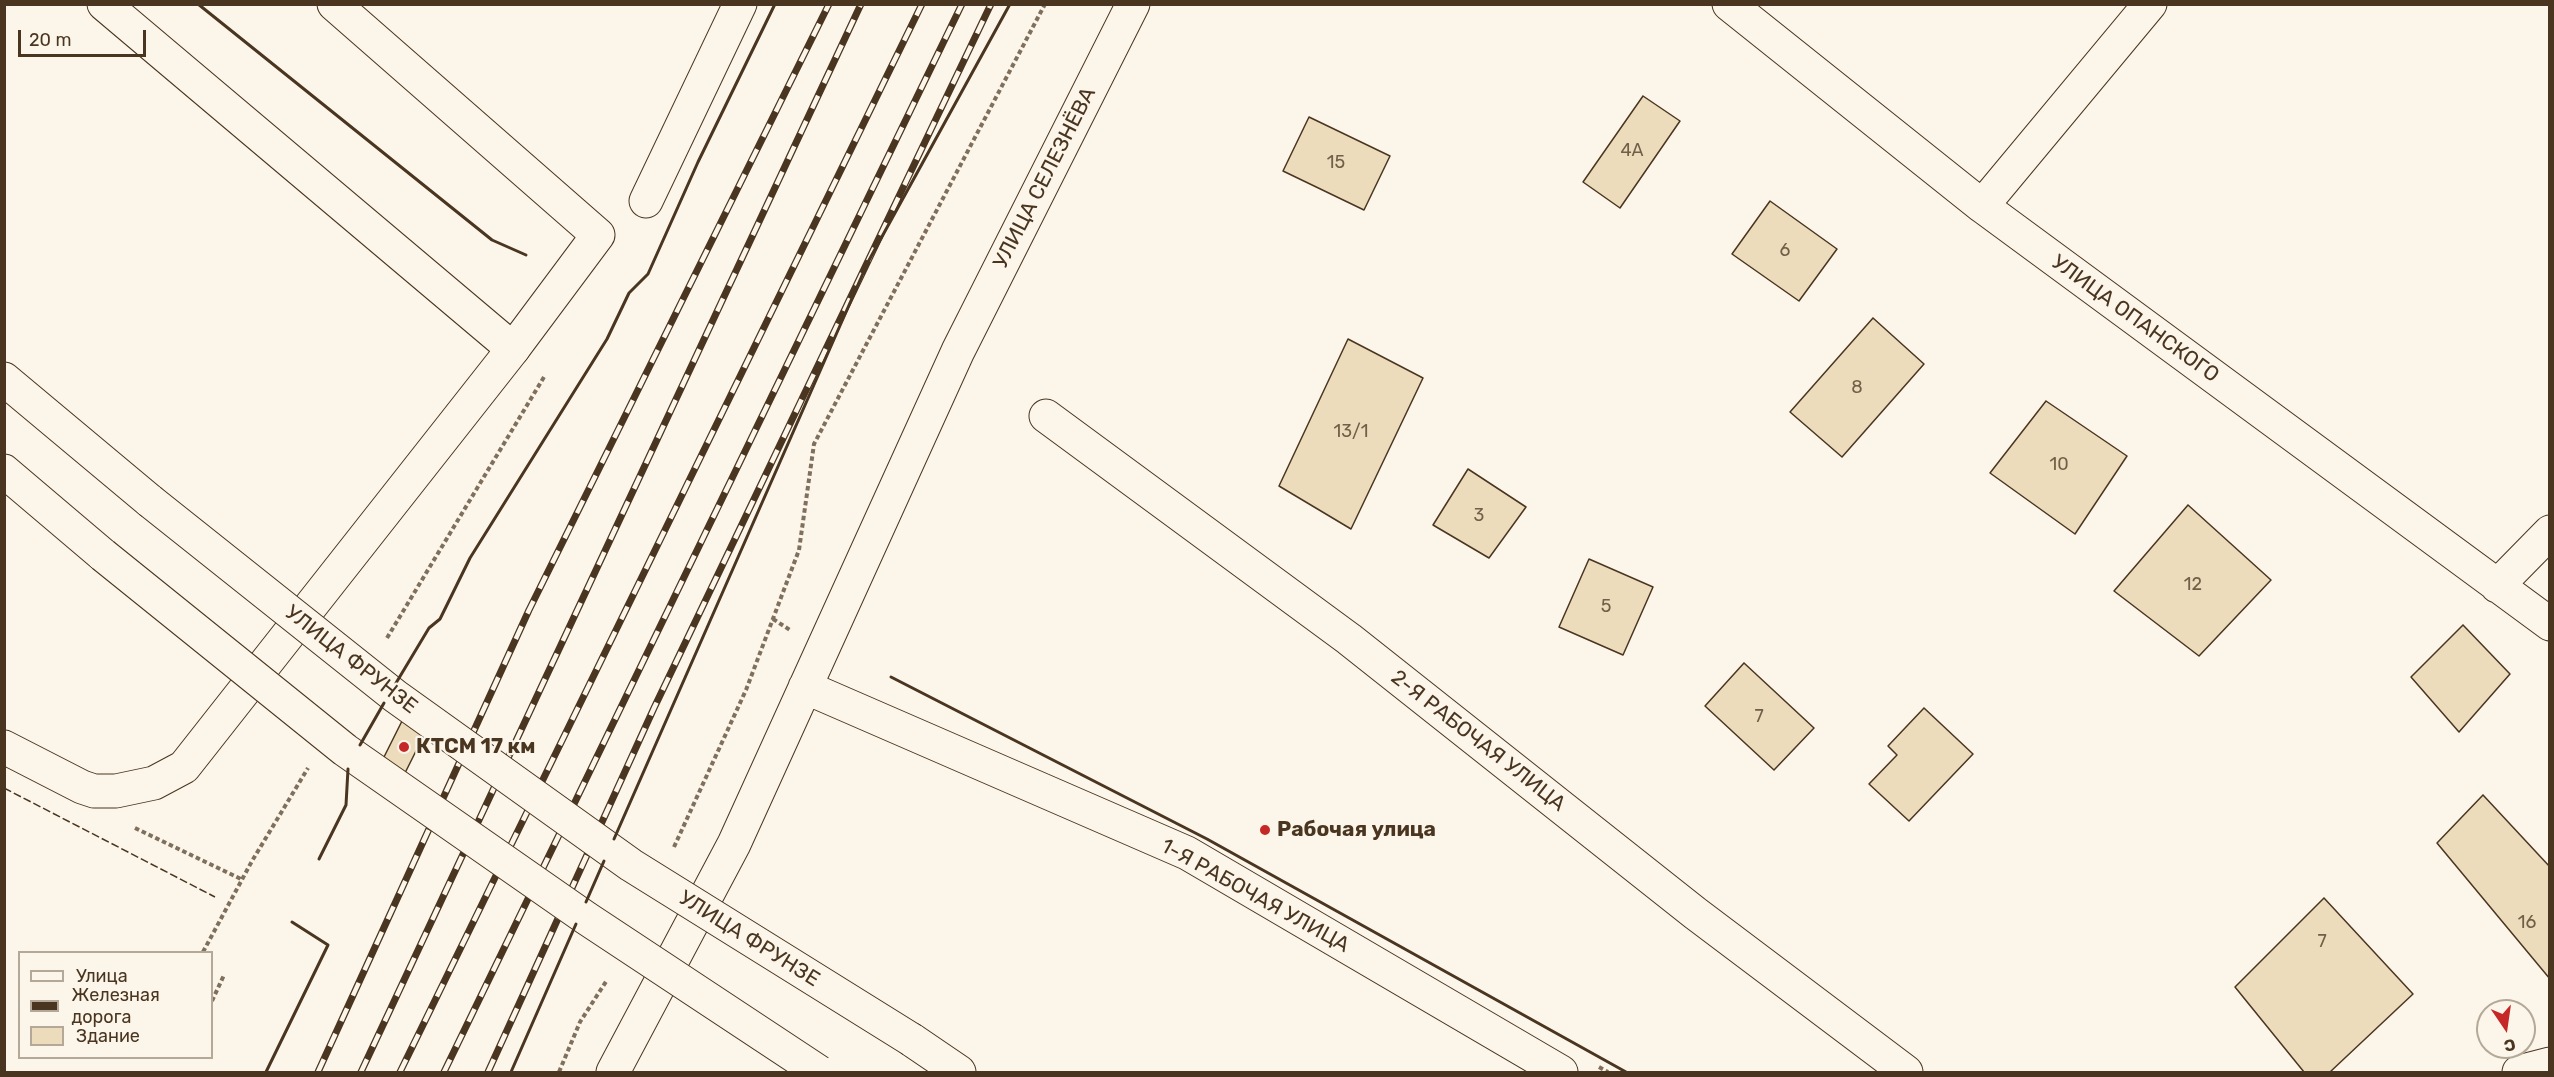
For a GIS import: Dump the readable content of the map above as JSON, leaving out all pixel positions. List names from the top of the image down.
{
  "streets": {
    "street": [
      "УЛИЦА СЕЛЕЗНЁВА",
      "УЛИЦА ОПАНСКОГО",
      "УЛИЦА ФРУНЗЕ",
      "2-Я РАБОЧАЯ УЛИЦА",
      "1-Я РАБОЧАЯ УЛИЦА"
    ]
  },
  "crossings": [
    ["УЛИЦА СЕЛЕЗНЁВА", "1-Я РАБОЧАЯ УЛИЦА"]
  ],
  "places": ["КТСМ 17 км", "Рабочая улица"],
  "house_numbers": [
    "4А",
    "15",
    "6",
    "8",
    "13/1",
    "10",
    "3",
    "12",
    "5",
    "7",
    "16",
    "7"
  ],
  "legend": ["Улица", "Железная дорога", "Здание"],
  "scale_bar": "20 m",
  "north": "bottom"
}
